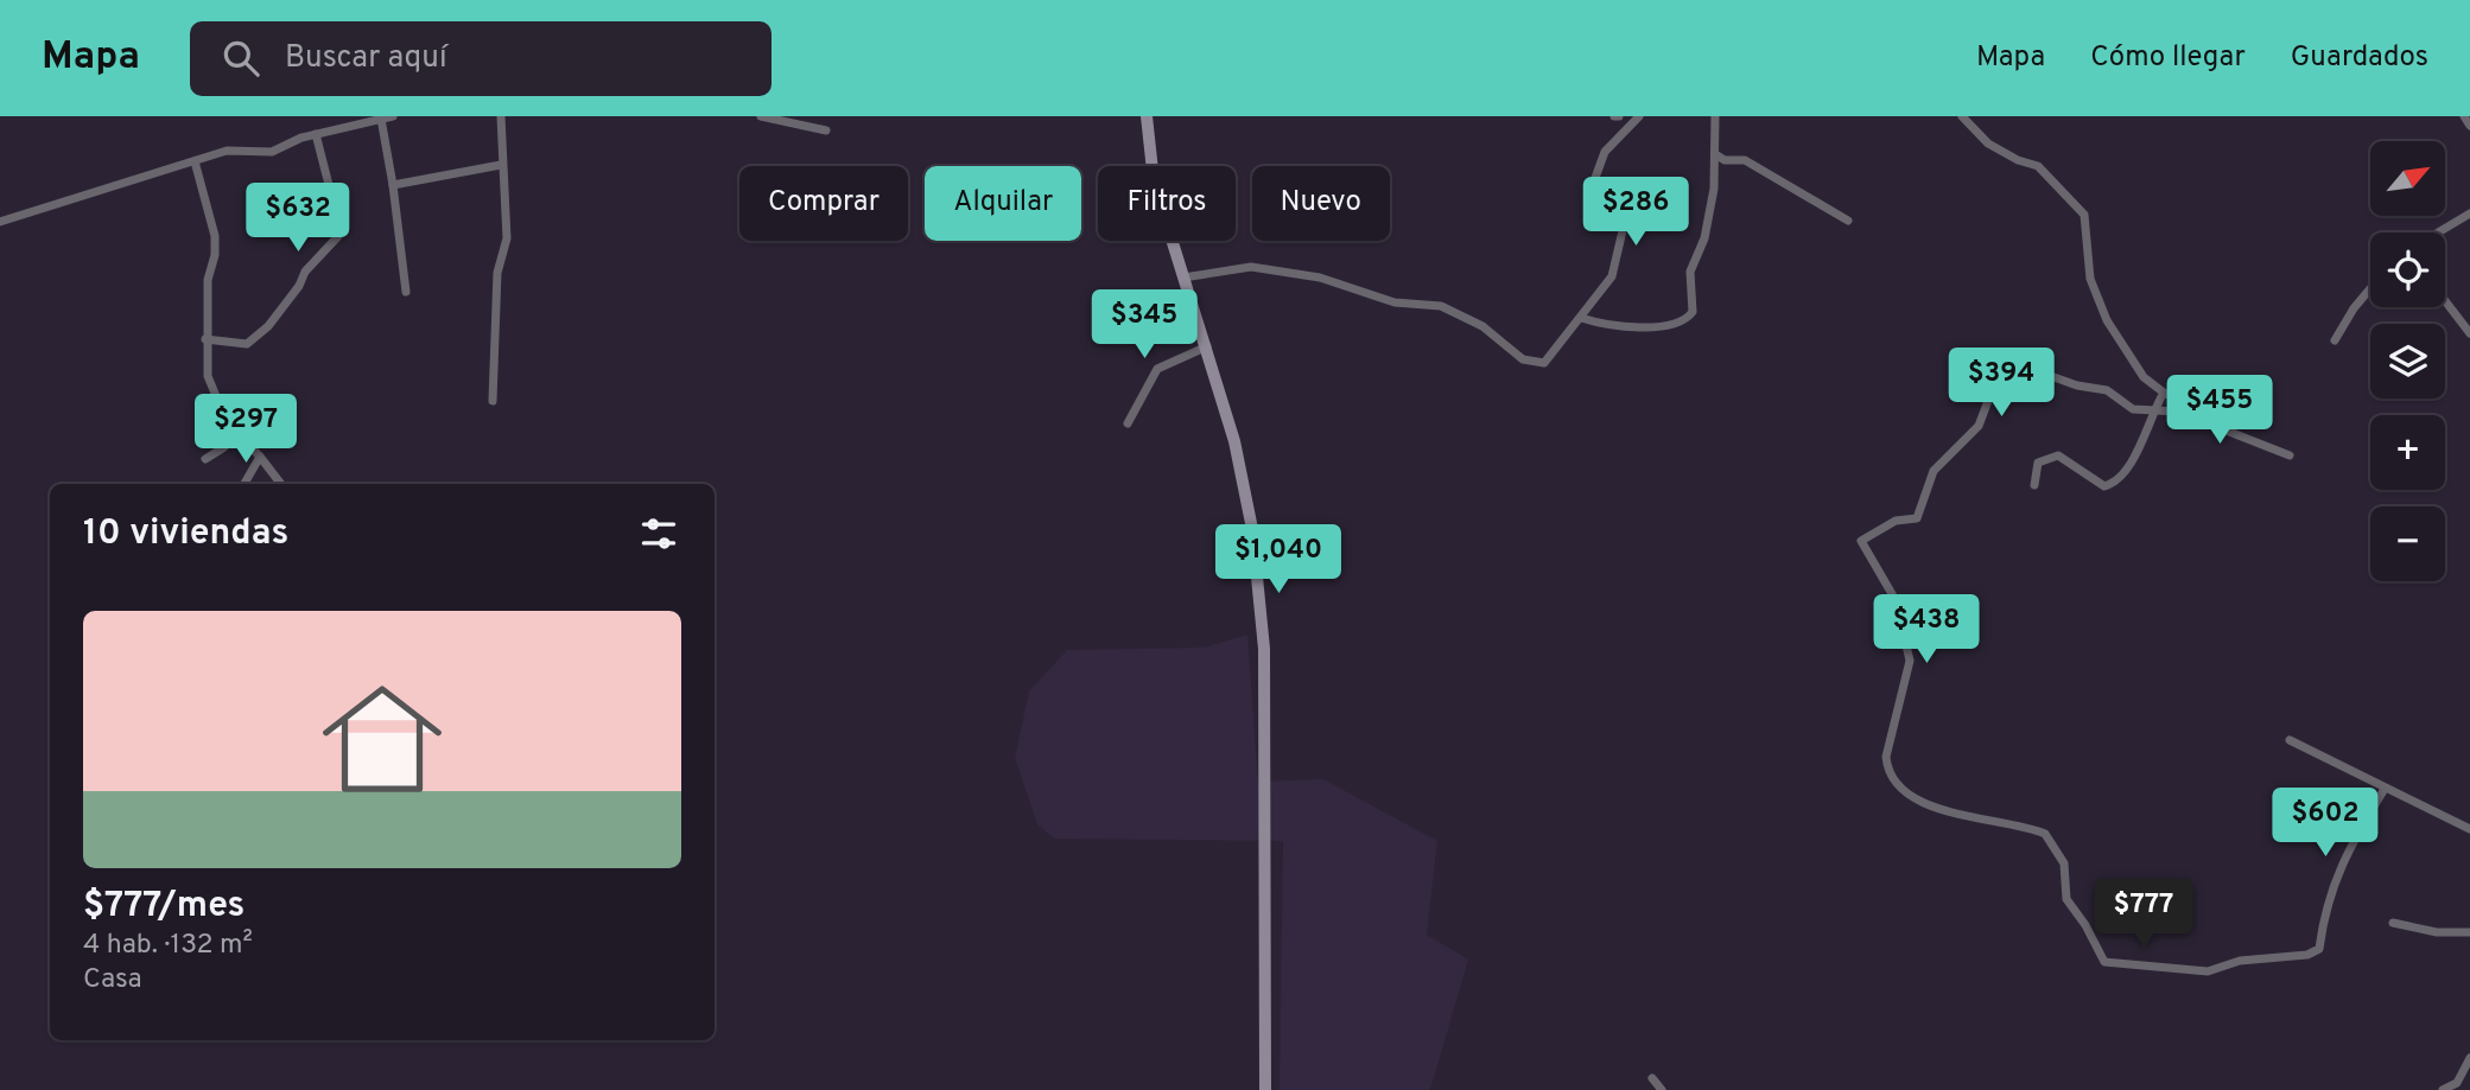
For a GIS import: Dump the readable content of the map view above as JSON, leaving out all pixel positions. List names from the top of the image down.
{
  "north": "top right",
  "page": {
    "header": "Mapa",
    "search": "Buscar aquí",
    "nav": ["Mapa", "Cómo llegar", "Guardados"],
    "map_buttons": ["+", "−"],
    "chip": [
      "Comprar",
      "Alquilar",
      "Filtros",
      "Nuevo"
    ],
    "price": [
      "$286",
      "$632",
      "$345",
      "$394",
      "$455",
      "$297",
      "$1,040",
      "$438",
      "$602",
      "$777"
    ],
    "heading": "10 viviendas",
    "list": [
      {
        "name": "$777/mes",
        "note": "4 hab. · 132 m² · Casa"
      }
    ]
  }
}
